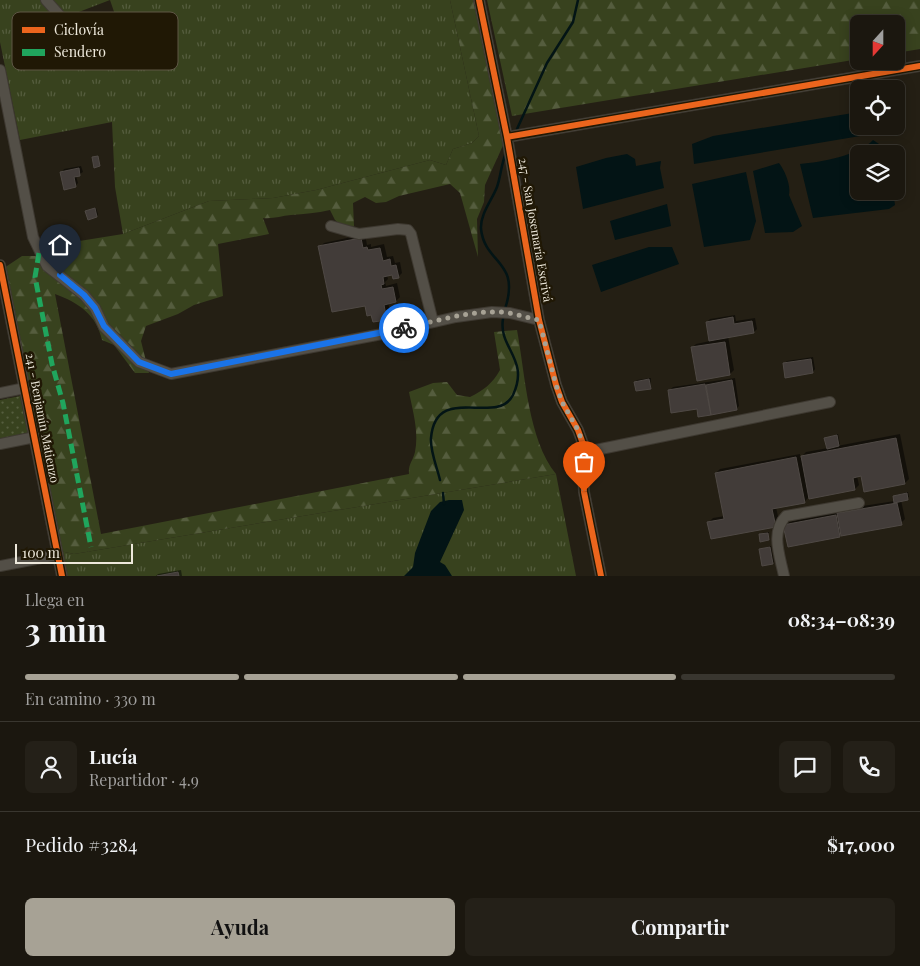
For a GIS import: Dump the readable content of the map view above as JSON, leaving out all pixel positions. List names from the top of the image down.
{
  "streets": {
    "street": ["247 - San Josemaría Escrivá", "241 - Benjamín Matienzo"]
  },
  "legend": ["Ciclovía", "Sendero"],
  "scale_bar": "100 m",
  "north": "bottom",
  "page": {
    "scale": "100 m",
    "heading": ["3 min", "Llega en", "08:34–08:39"],
    "panel": [
      "Lucía",
      "Repartidor · 4.9",
      "Pedido #3284",
      "$17,000"
    ],
    "bar": "En camino · 330 m",
    "buttons": ["Ayuda", "Compartir"]
  }
}
